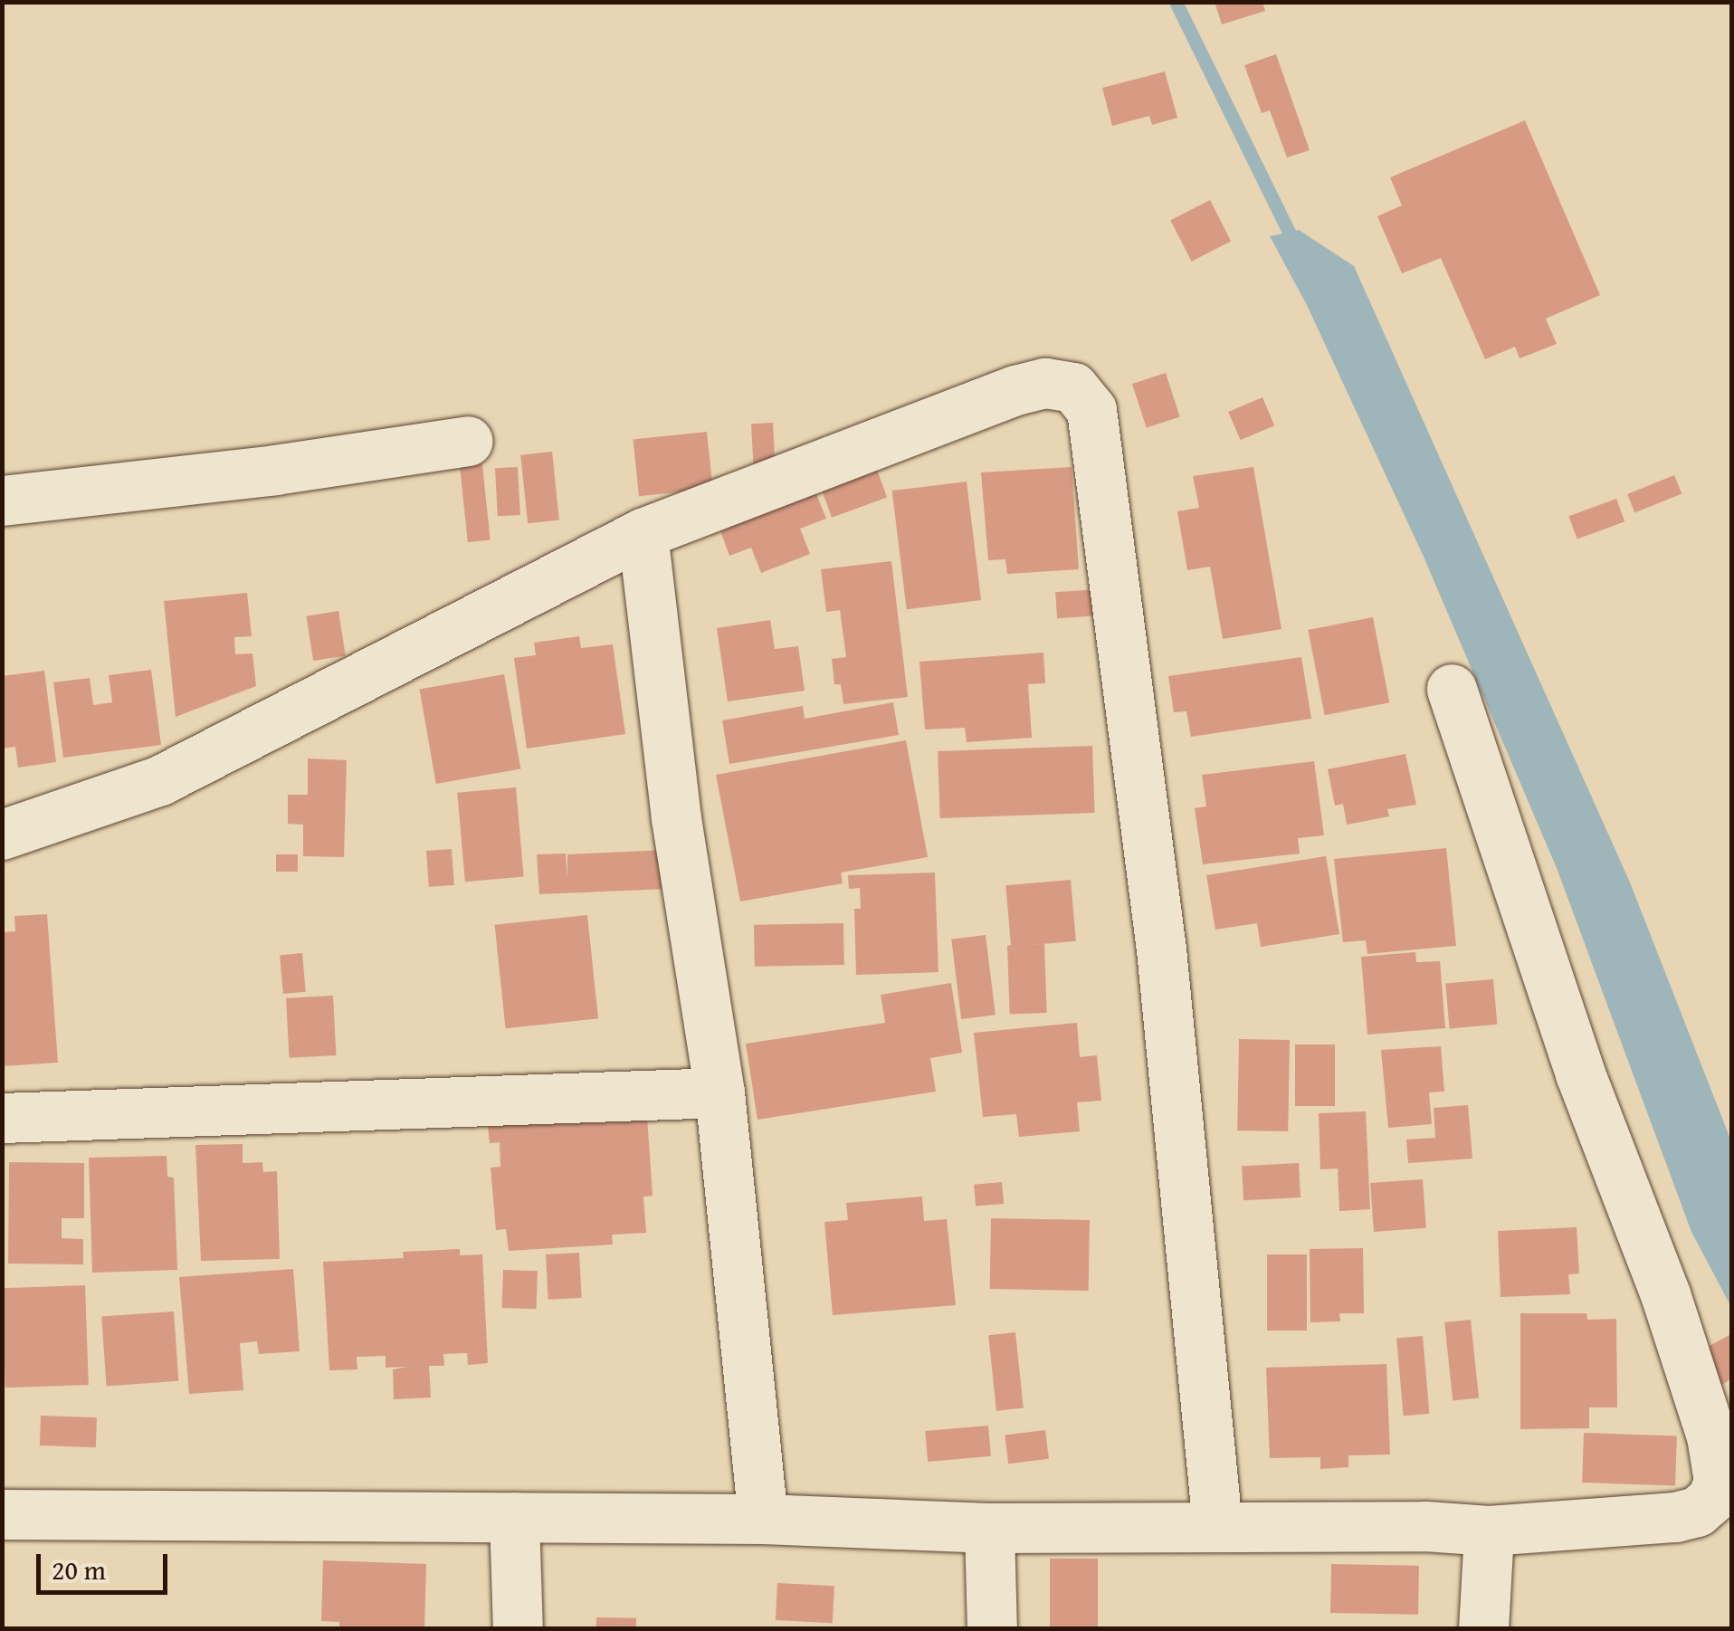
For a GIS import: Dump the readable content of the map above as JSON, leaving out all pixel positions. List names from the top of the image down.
{
  "scale_bar": "20 m"
}
